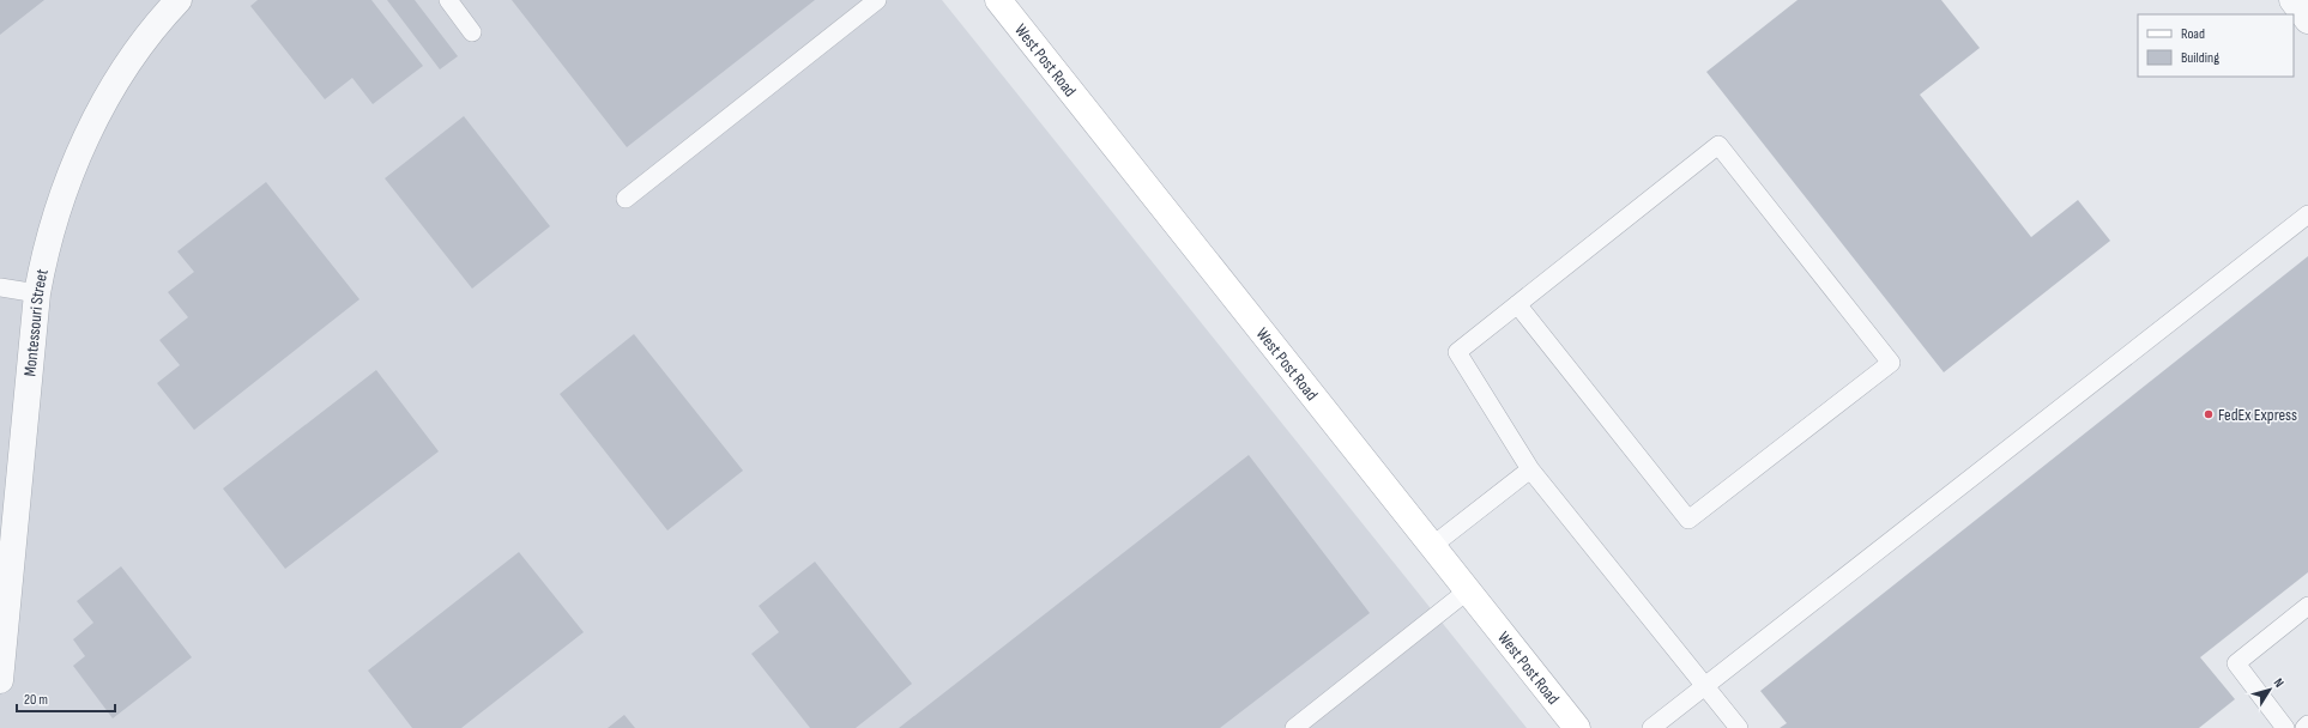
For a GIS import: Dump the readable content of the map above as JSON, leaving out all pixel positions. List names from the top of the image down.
{
  "streets": {
    "street": ["West Post Road", "Montessouri Street"]
  },
  "places": ["FedEx Express"],
  "legend": ["Road", "Building"],
  "scale_bar": "20 m",
  "north": "top right"
}
